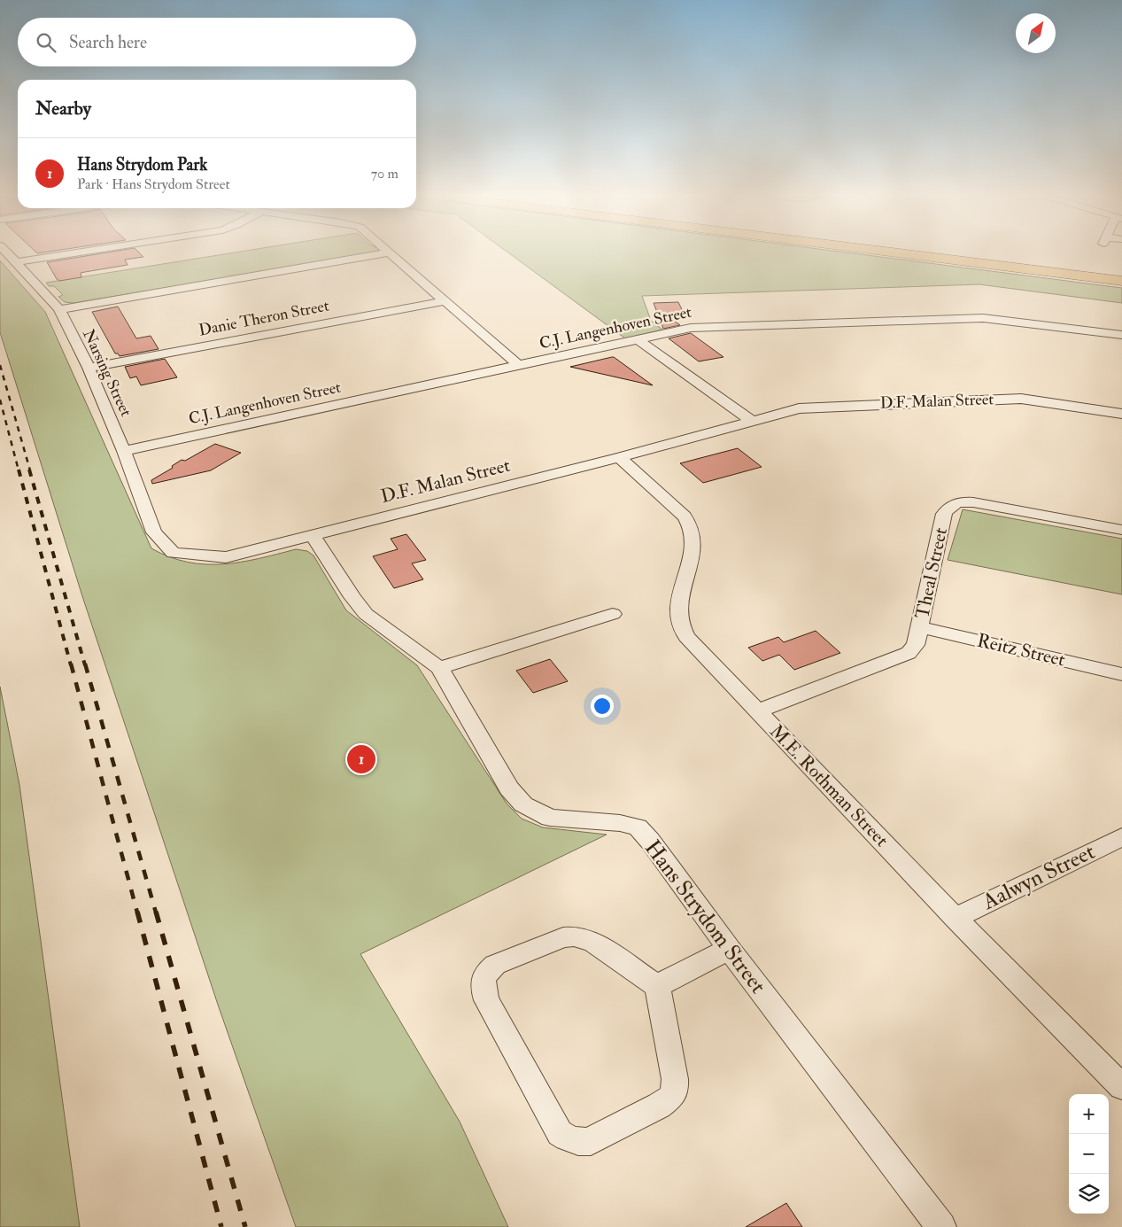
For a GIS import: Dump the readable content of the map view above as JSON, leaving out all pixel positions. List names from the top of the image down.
{
  "streets": {
    "street": [
      "Danie Theron Street",
      "C.J. Langenhoven Street",
      "Narsing Street",
      "D.F. Malan Street",
      "Theal Street",
      "Reitz Street",
      "M.E. Rothman Street",
      "Aalwyn Street",
      "Hans Strydom Street"
    ]
  },
  "crossings": [
    ["Danie Theron Street", "Narsing Street"],
    ["C.J. Langenhoven Street", "Narsing Street"],
    ["Narsing Street", "D.F. Malan Street"],
    ["D.F. Malan Street", "M.E. Rothman Street"],
    ["D.F. Malan Street", "Hans Strydom Street"],
    ["Theal Street", "Reitz Street"],
    ["Theal Street", "M.E. Rothman Street"],
    ["M.E. Rothman Street", "Aalwyn Street"]
  ],
  "north": "top right",
  "page": {
    "search": "Search here",
    "heading": "Nearby",
    "list": [
      {
        "mark": "1",
        "name": "Hans Strydom Park",
        "note": "Park · Hans Strydom Street",
        "value": "70 m"
      }
    ],
    "pins": "1",
    "map_buttons": ["+", "−"]
  }
}
